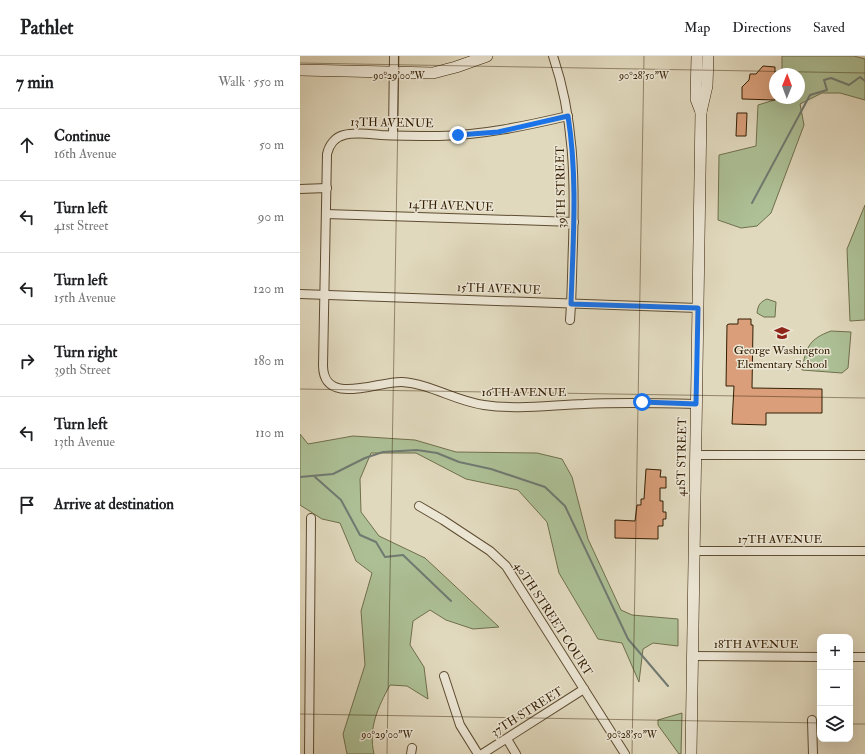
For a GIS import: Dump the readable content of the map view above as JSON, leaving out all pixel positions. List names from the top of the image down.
{
  "streets": {
    "street": [
      "13TH AVENUE",
      "39TH STREET",
      "14TH AVENUE",
      "15TH AVENUE",
      "16TH AVENUE",
      "41ST STREET",
      "17TH AVENUE",
      "40TH STREET COURT",
      "18TH AVENUE",
      "37TH STREET"
    ]
  },
  "crossings": [
    ["13TH AVENUE", "39TH STREET"],
    ["39TH STREET", "14TH AVENUE"],
    ["39TH STREET", "15TH AVENUE"],
    ["15TH AVENUE", "16TH AVENUE"],
    ["15TH AVENUE", "41ST STREET"],
    ["16TH AVENUE", "41ST STREET"],
    ["41ST STREET", "17TH AVENUE"],
    ["41ST STREET", "18TH AVENUE"],
    ["40TH STREET COURT", "37TH STREET"]
  ],
  "places": {
    "school or university": ["George Washington Elementary School"]
  },
  "north": "top",
  "page": {
    "header": "Pathlet",
    "nav": ["Map", "Directions", "Saved"],
    "heading": ["7 min", "Walk · 550 m"],
    "list": [
      ["Continue", "16th Avenue", "50 m"],
      ["Turn left", "41st Street", "90 m"],
      ["Turn left", "15th Avenue", "120 m"],
      ["Turn right", "39th Street", "180 m"],
      ["Turn left", "13th Avenue", "110 m"],
      "Arrive at destination"
    ],
    "map_buttons": ["+", "−"]
  },
  "coordinates": ["90°29'00\"W", "90°28'50\"W"]
}
